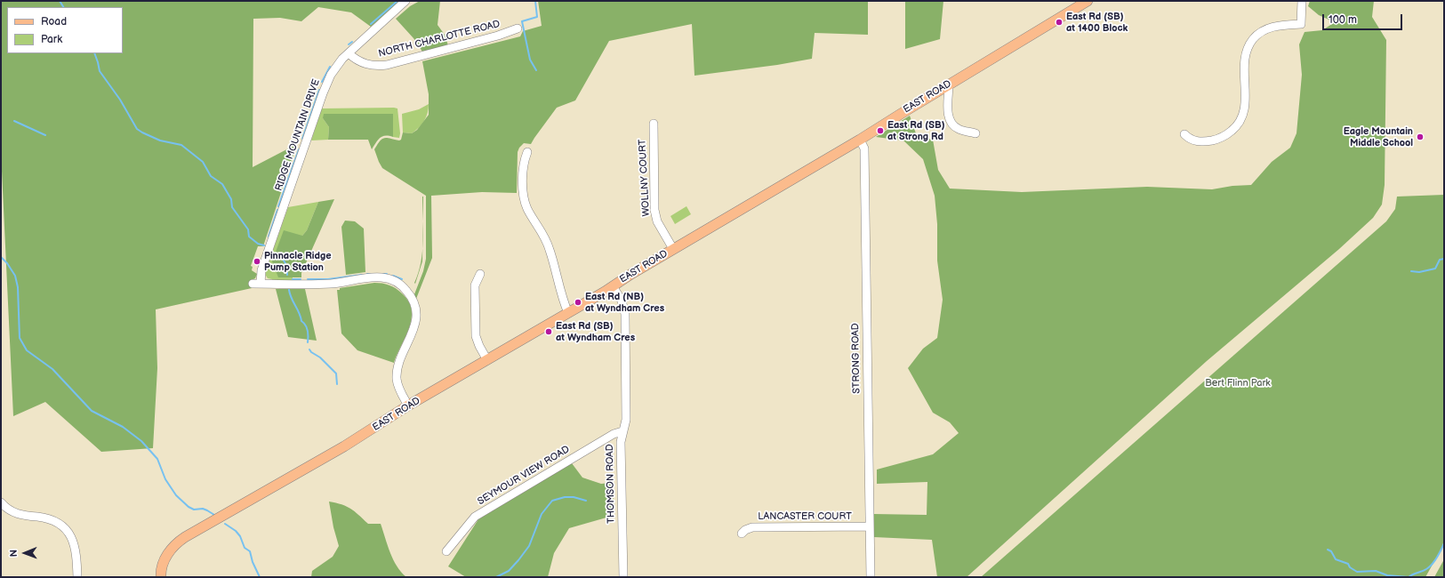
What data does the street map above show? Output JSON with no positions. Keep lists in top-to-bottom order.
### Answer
{
  "streets": {
    "main road": ["EAST ROAD"],
    "street": [
      "NORTH CHARLOTTE ROAD",
      "RIDGE MOUNTAIN DRIVE",
      "WOLLNY COURT",
      "STRONG ROAD",
      "SEYMOUR VIEW ROAD",
      "THOMSON ROAD",
      "LANCASTER COURT"
    ]
  },
  "crossings": [
    ["NORTH CHARLOTTE ROAD", "RIDGE MOUNTAIN DRIVE"],
    ["EAST ROAD", "WOLLNY COURT"],
    ["EAST ROAD", "STRONG ROAD"],
    ["EAST ROAD", "THOMSON ROAD"],
    ["STRONG ROAD", "LANCASTER COURT"],
    ["SEYMOUR VIEW ROAD", "THOMSON ROAD"]
  ],
  "parks": ["Bert Flinn Park"],
  "places": [
    "East Rd (SB) at 1400 Block",
    "East Rd (SB) at Strong Rd",
    "Eagle Mountain Middle School",
    "Pinnacle Ridge Pump Station",
    "East Rd (NB) at Wyndham Cres",
    "East Rd (SB) at Wyndham Cres"
  ],
  "legend": ["Road", "Park"],
  "scale_bar": "100 m",
  "north": "left"
}
